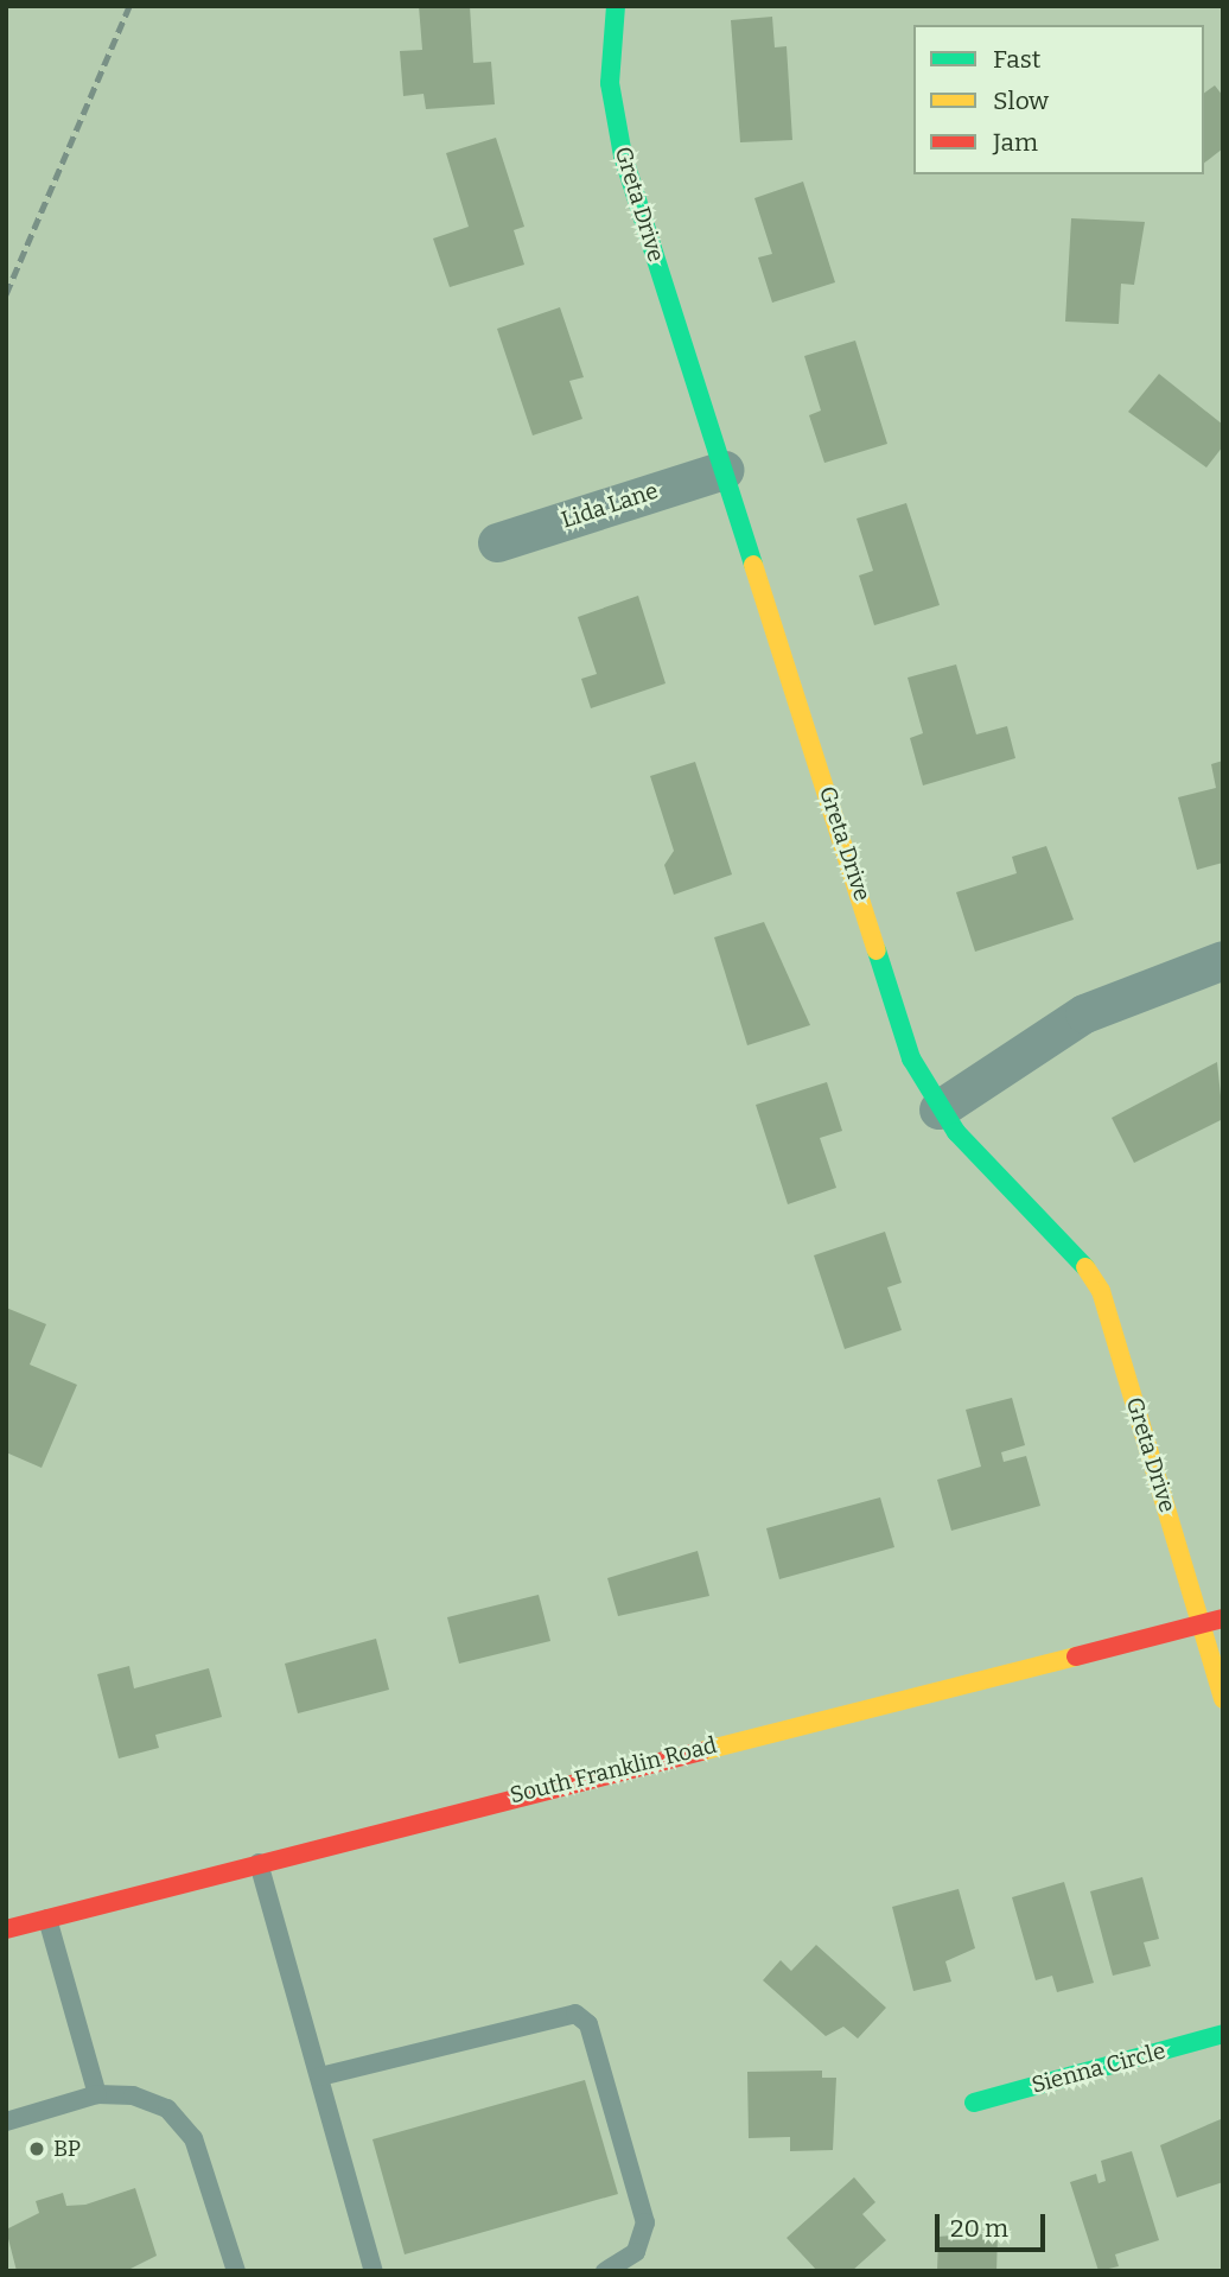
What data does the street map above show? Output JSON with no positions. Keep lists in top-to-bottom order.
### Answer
{
  "streets": {
    "street": [
      "Greta Drive",
      "Lida Lane",
      "South Franklin Road",
      "Sienna Circle"
    ]
  },
  "crossings": [
    ["Greta Drive", "Lida Lane"],
    ["Greta Drive", "South Franklin Road"]
  ],
  "places": ["BP"],
  "legend": ["Fast", "Slow", "Jam"],
  "scale_bar": "20 m"
}
